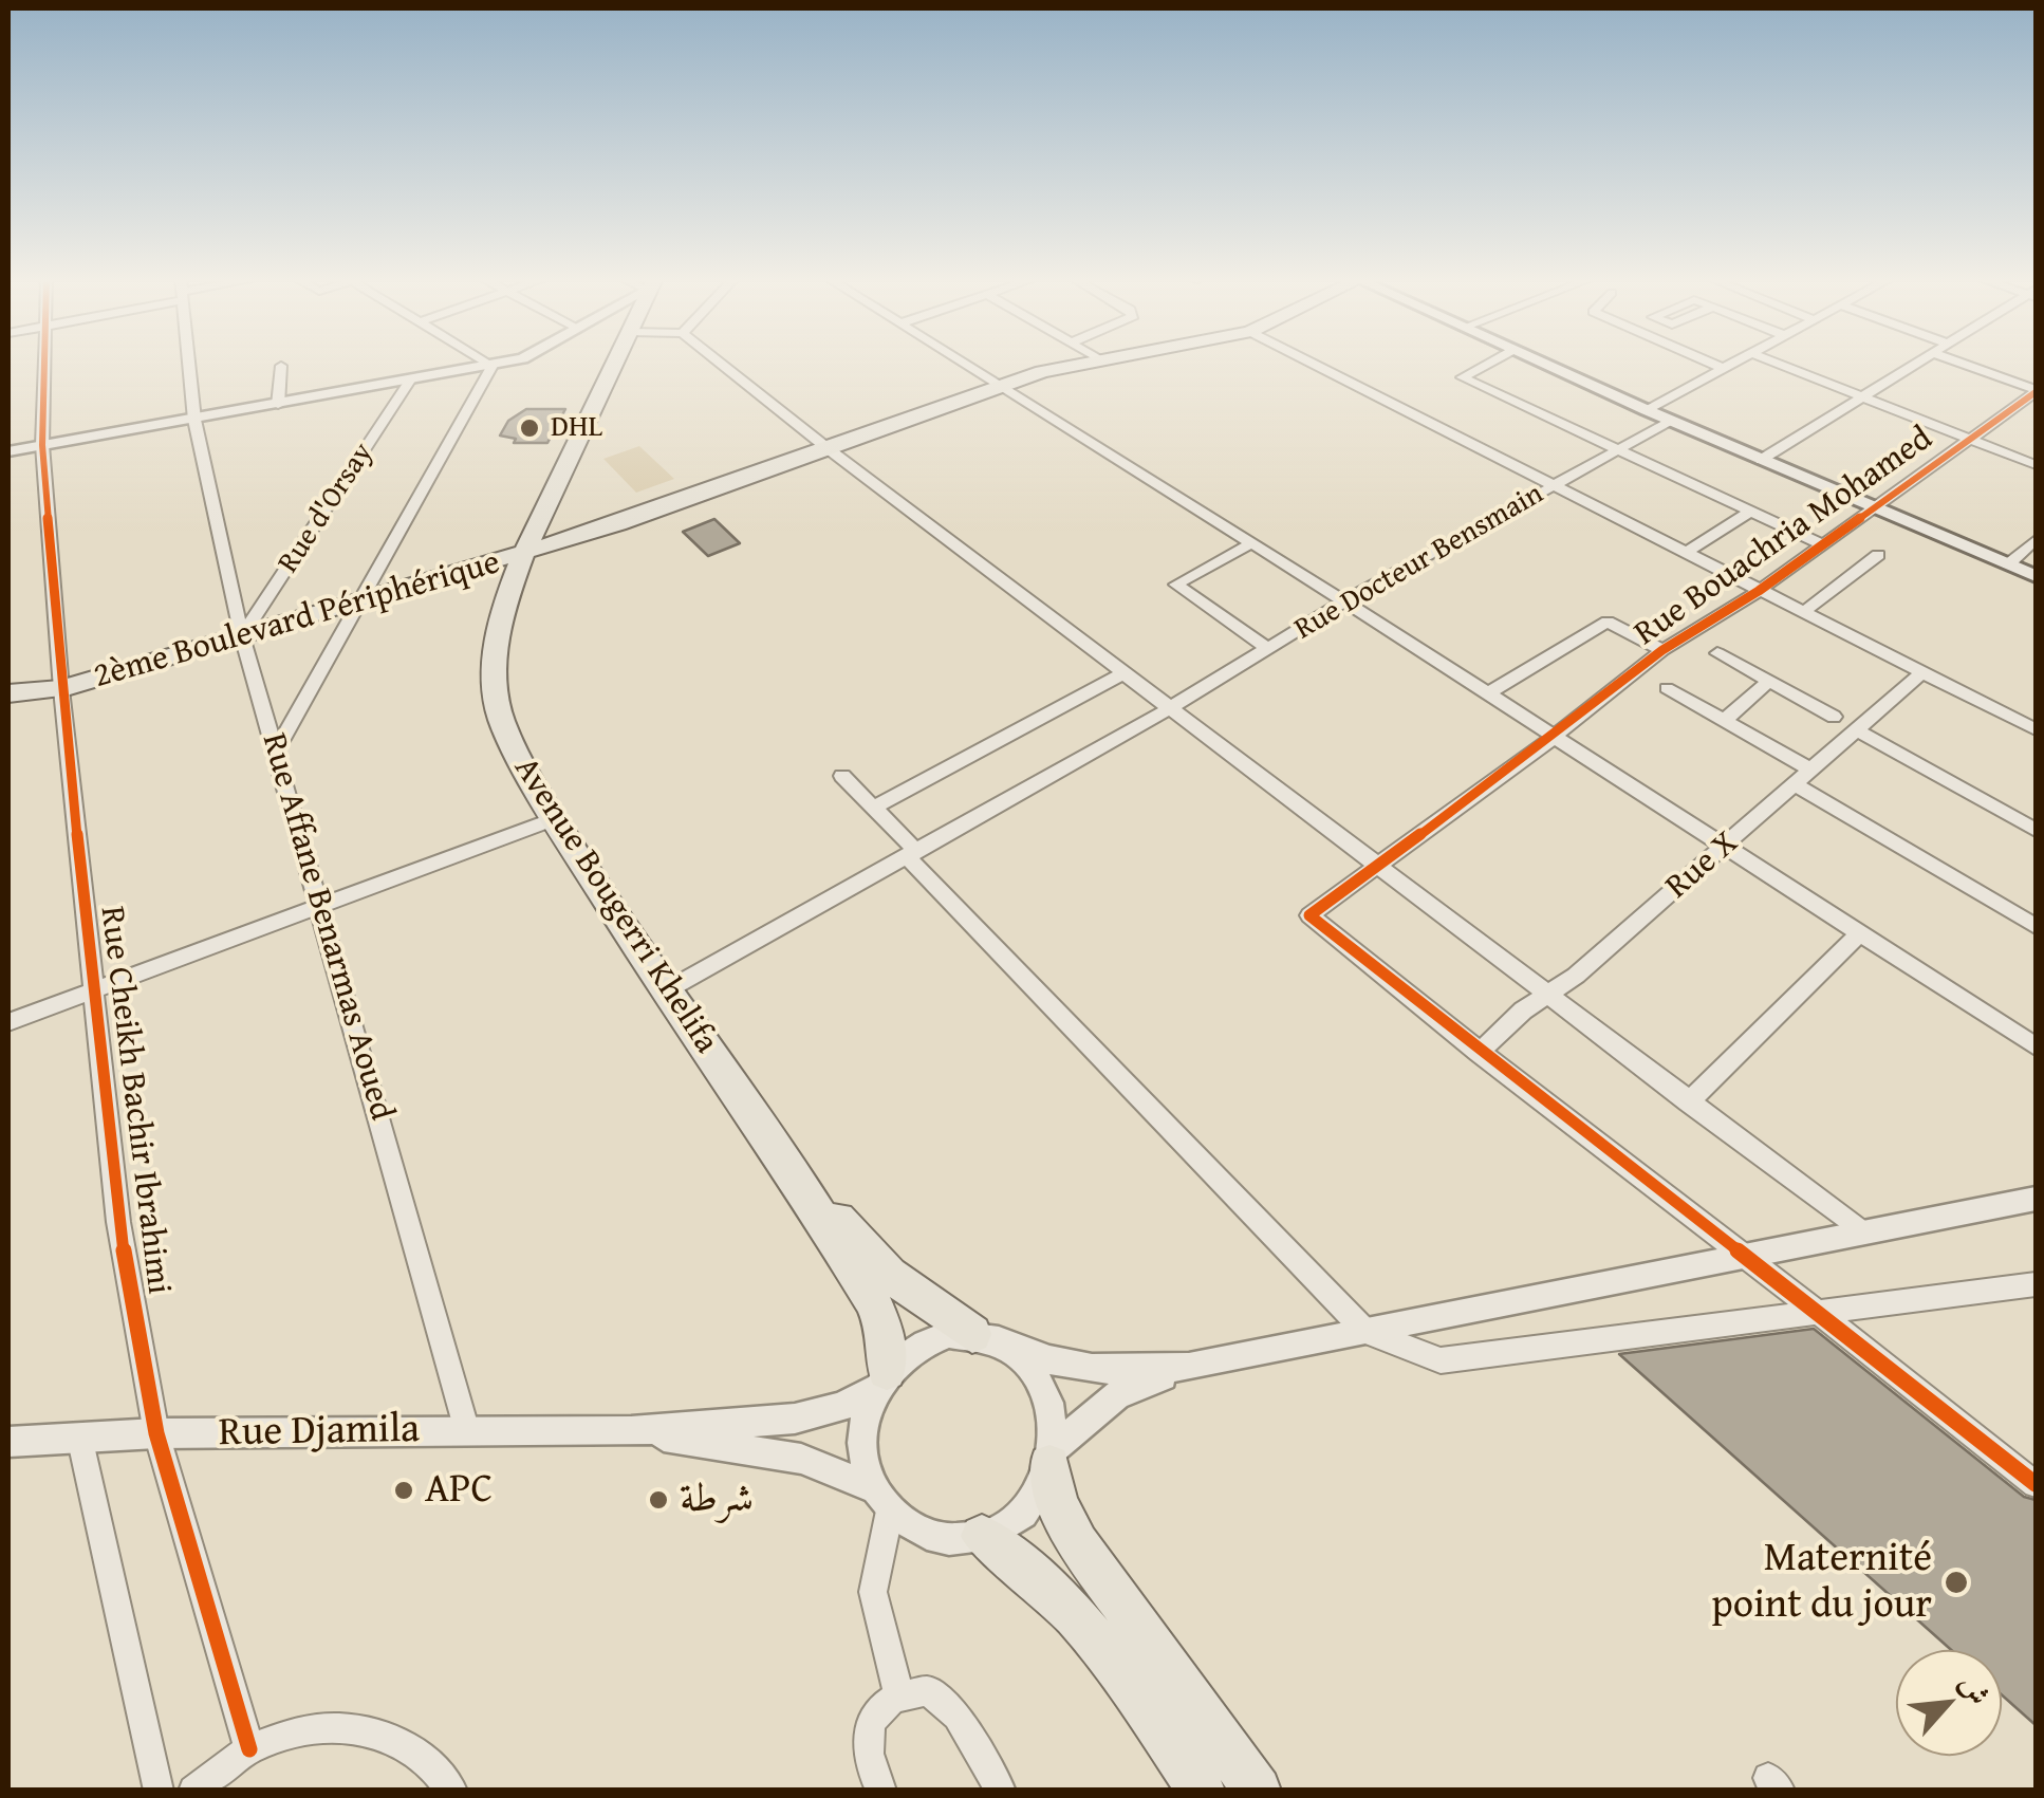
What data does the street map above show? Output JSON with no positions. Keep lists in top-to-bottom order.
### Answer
{
  "streets": {
    "main road": ["2ème Boulevard Périphérique", "Avenue Bougerri Khelifa"],
    "street": [
      "Rue d'Orsay",
      "Rue Bouachria Mohamed",
      "Rue Docteur Bensmain",
      "Rue X",
      "Rue Affane Benarmas Aoued",
      "Rue Cheikh Bachir Ibrahimi",
      "Rue Djamila"
    ]
  },
  "crossings": [
    ["Rue d'Orsay", "2ème Boulevard Périphérique"],
    ["Rue d'Orsay", "Rue Affane Benarmas Aoued"],
    ["Rue Bouachria Mohamed", "Rue X"],
    ["Rue Docteur Bensmain", "Avenue Bougerri Khelifa"],
    ["2ème Boulevard Périphérique", "Avenue Bougerri Khelifa"],
    ["2ème Boulevard Périphérique", "Rue Affane Benarmas Aoued"],
    ["2ème Boulevard Périphérique", "Rue Cheikh Bachir Ibrahimi"],
    ["Rue Affane Benarmas Aoued", "Rue Djamila"],
    ["Rue Cheikh Bachir Ibrahimi", "Rue Djamila"]
  ],
  "places": [
    "DHL",
    "APC",
    "شرطة",
    "Maternité point du jour"
  ],
  "north": "top right"
}
